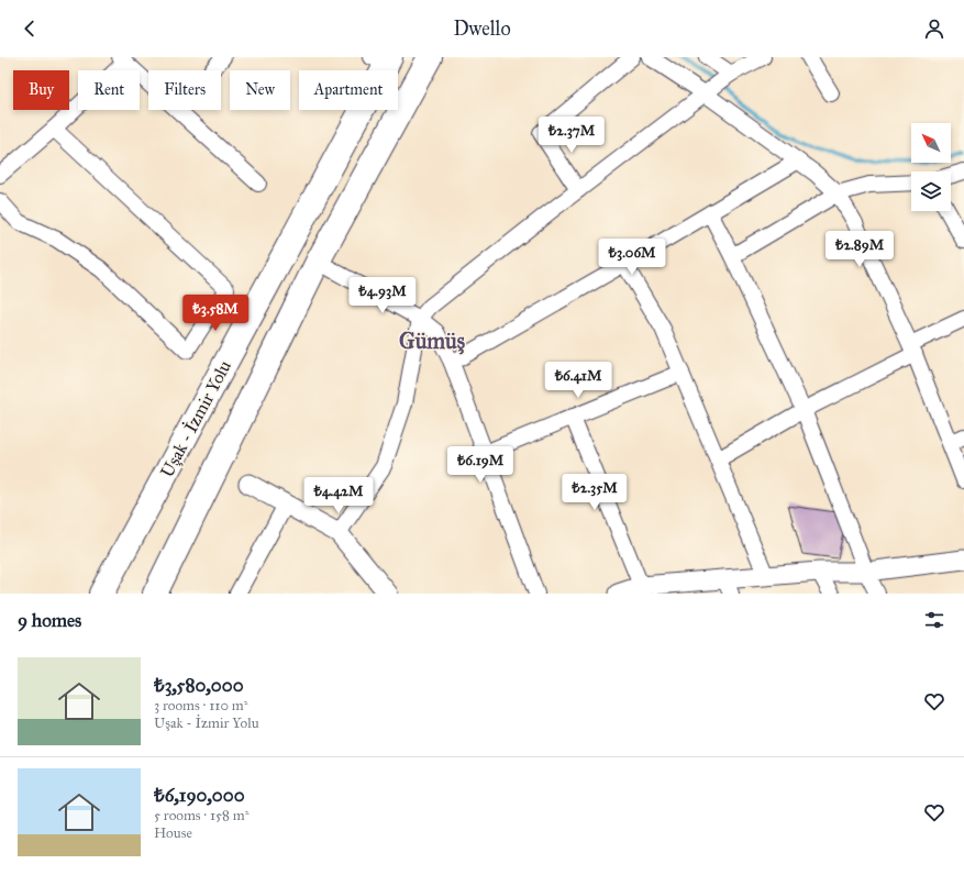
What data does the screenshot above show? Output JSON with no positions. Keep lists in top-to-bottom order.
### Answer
{
  "streets": {
    "highway": ["Uşak - İzmir Yolu"]
  },
  "districts": ["Gümüş"],
  "north": "top left",
  "page": {
    "header": "Dwello",
    "chip": [
      "Buy",
      "Rent",
      "Filters",
      "New",
      "Apartment"
    ],
    "price": [
      "₺2.37M",
      "₺2.89M",
      "₺3.06M",
      "₺4.93M",
      "₺3.58M",
      "₺6.41M",
      "₺6.19M",
      "₺2.35M",
      "₺4.42M"
    ],
    "heading": "9 homes",
    "list": [
      {
        "name": "₺3,580,000",
        "note": "3 rooms · 110 m² · Uşak - İzmir Yolu"
      },
      {
        "name": "₺6,190,000",
        "note": "5 rooms · 158 m² · House"
      }
    ]
  }
}
